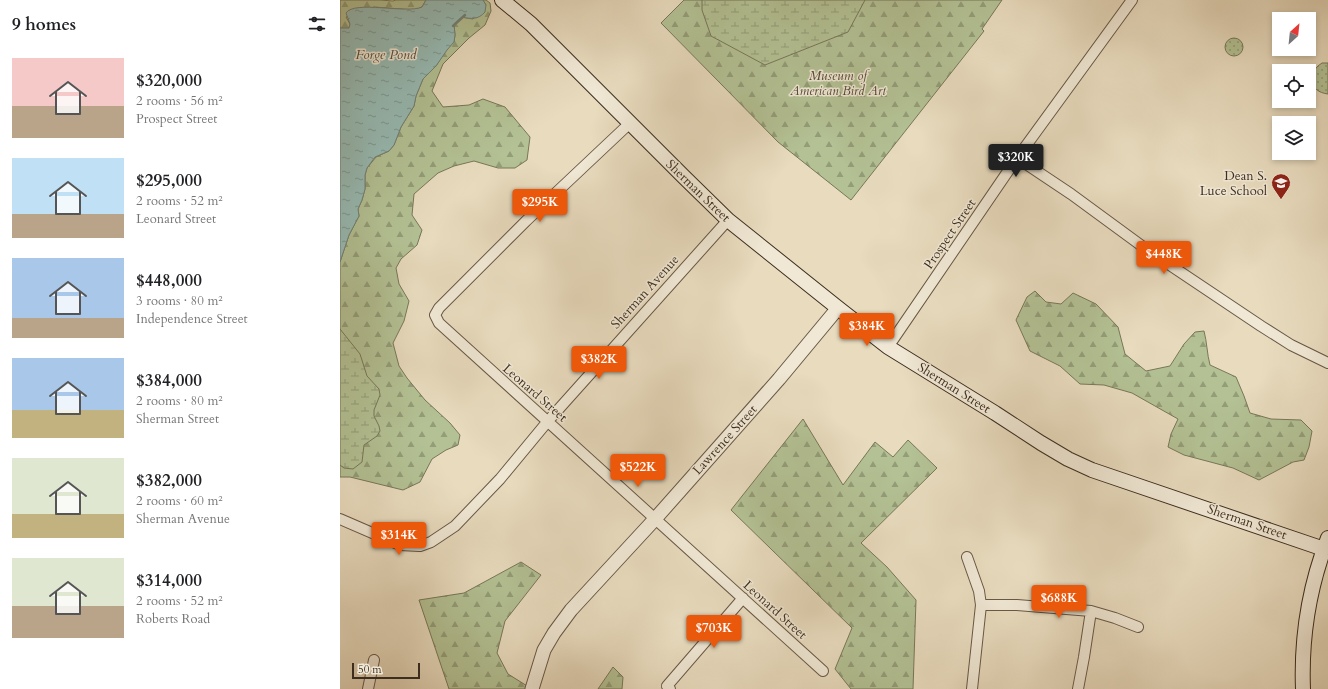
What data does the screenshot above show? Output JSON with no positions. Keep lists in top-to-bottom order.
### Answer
{
  "streets": {
    "main road": ["Sherman Street"],
    "street": [
      "Prospect Street",
      "Sherman Avenue",
      "Leonard Street",
      "Lawrence Street"
    ]
  },
  "crossings": [
    ["Sherman Street", "Prospect Street"],
    ["Sherman Street", "Sherman Avenue"],
    ["Sherman Street", "Leonard Street"],
    ["Sherman Street", "Lawrence Street"],
    ["Sherman Avenue", "Leonard Street"],
    ["Leonard Street", "Lawrence Street"]
  ],
  "water": ["Forge Pond"],
  "parks": ["Museum of American Bird Art"],
  "places": {
    "school or university": ["Dean S. Luce School"]
  },
  "scale_bar": "50 m",
  "north": "top right",
  "page": {
    "heading": "9 homes",
    "list": [
      {
        "name": "$320,000",
        "note": "2 rooms · 56 m² · Prospect Street"
      },
      {
        "name": "$295,000",
        "note": "2 rooms · 52 m² · Leonard Street"
      },
      {
        "name": "$448,000",
        "note": "3 rooms · 80 m² · Independence Street"
      },
      {
        "name": "$384,000",
        "note": "2 rooms · 80 m² · Sherman Street"
      },
      {
        "name": "$382,000",
        "note": "2 rooms · 60 m² · Sherman Avenue"
      },
      {
        "name": "$314,000",
        "note": "2 rooms · 52 m² · Roberts Road"
      }
    ],
    "price": [
      "$320K",
      "$295K",
      "$448K",
      "$384K",
      "$382K",
      "$522K",
      "$314K",
      "$688K",
      "$703K"
    ],
    "scale": "50 m"
  }
}
